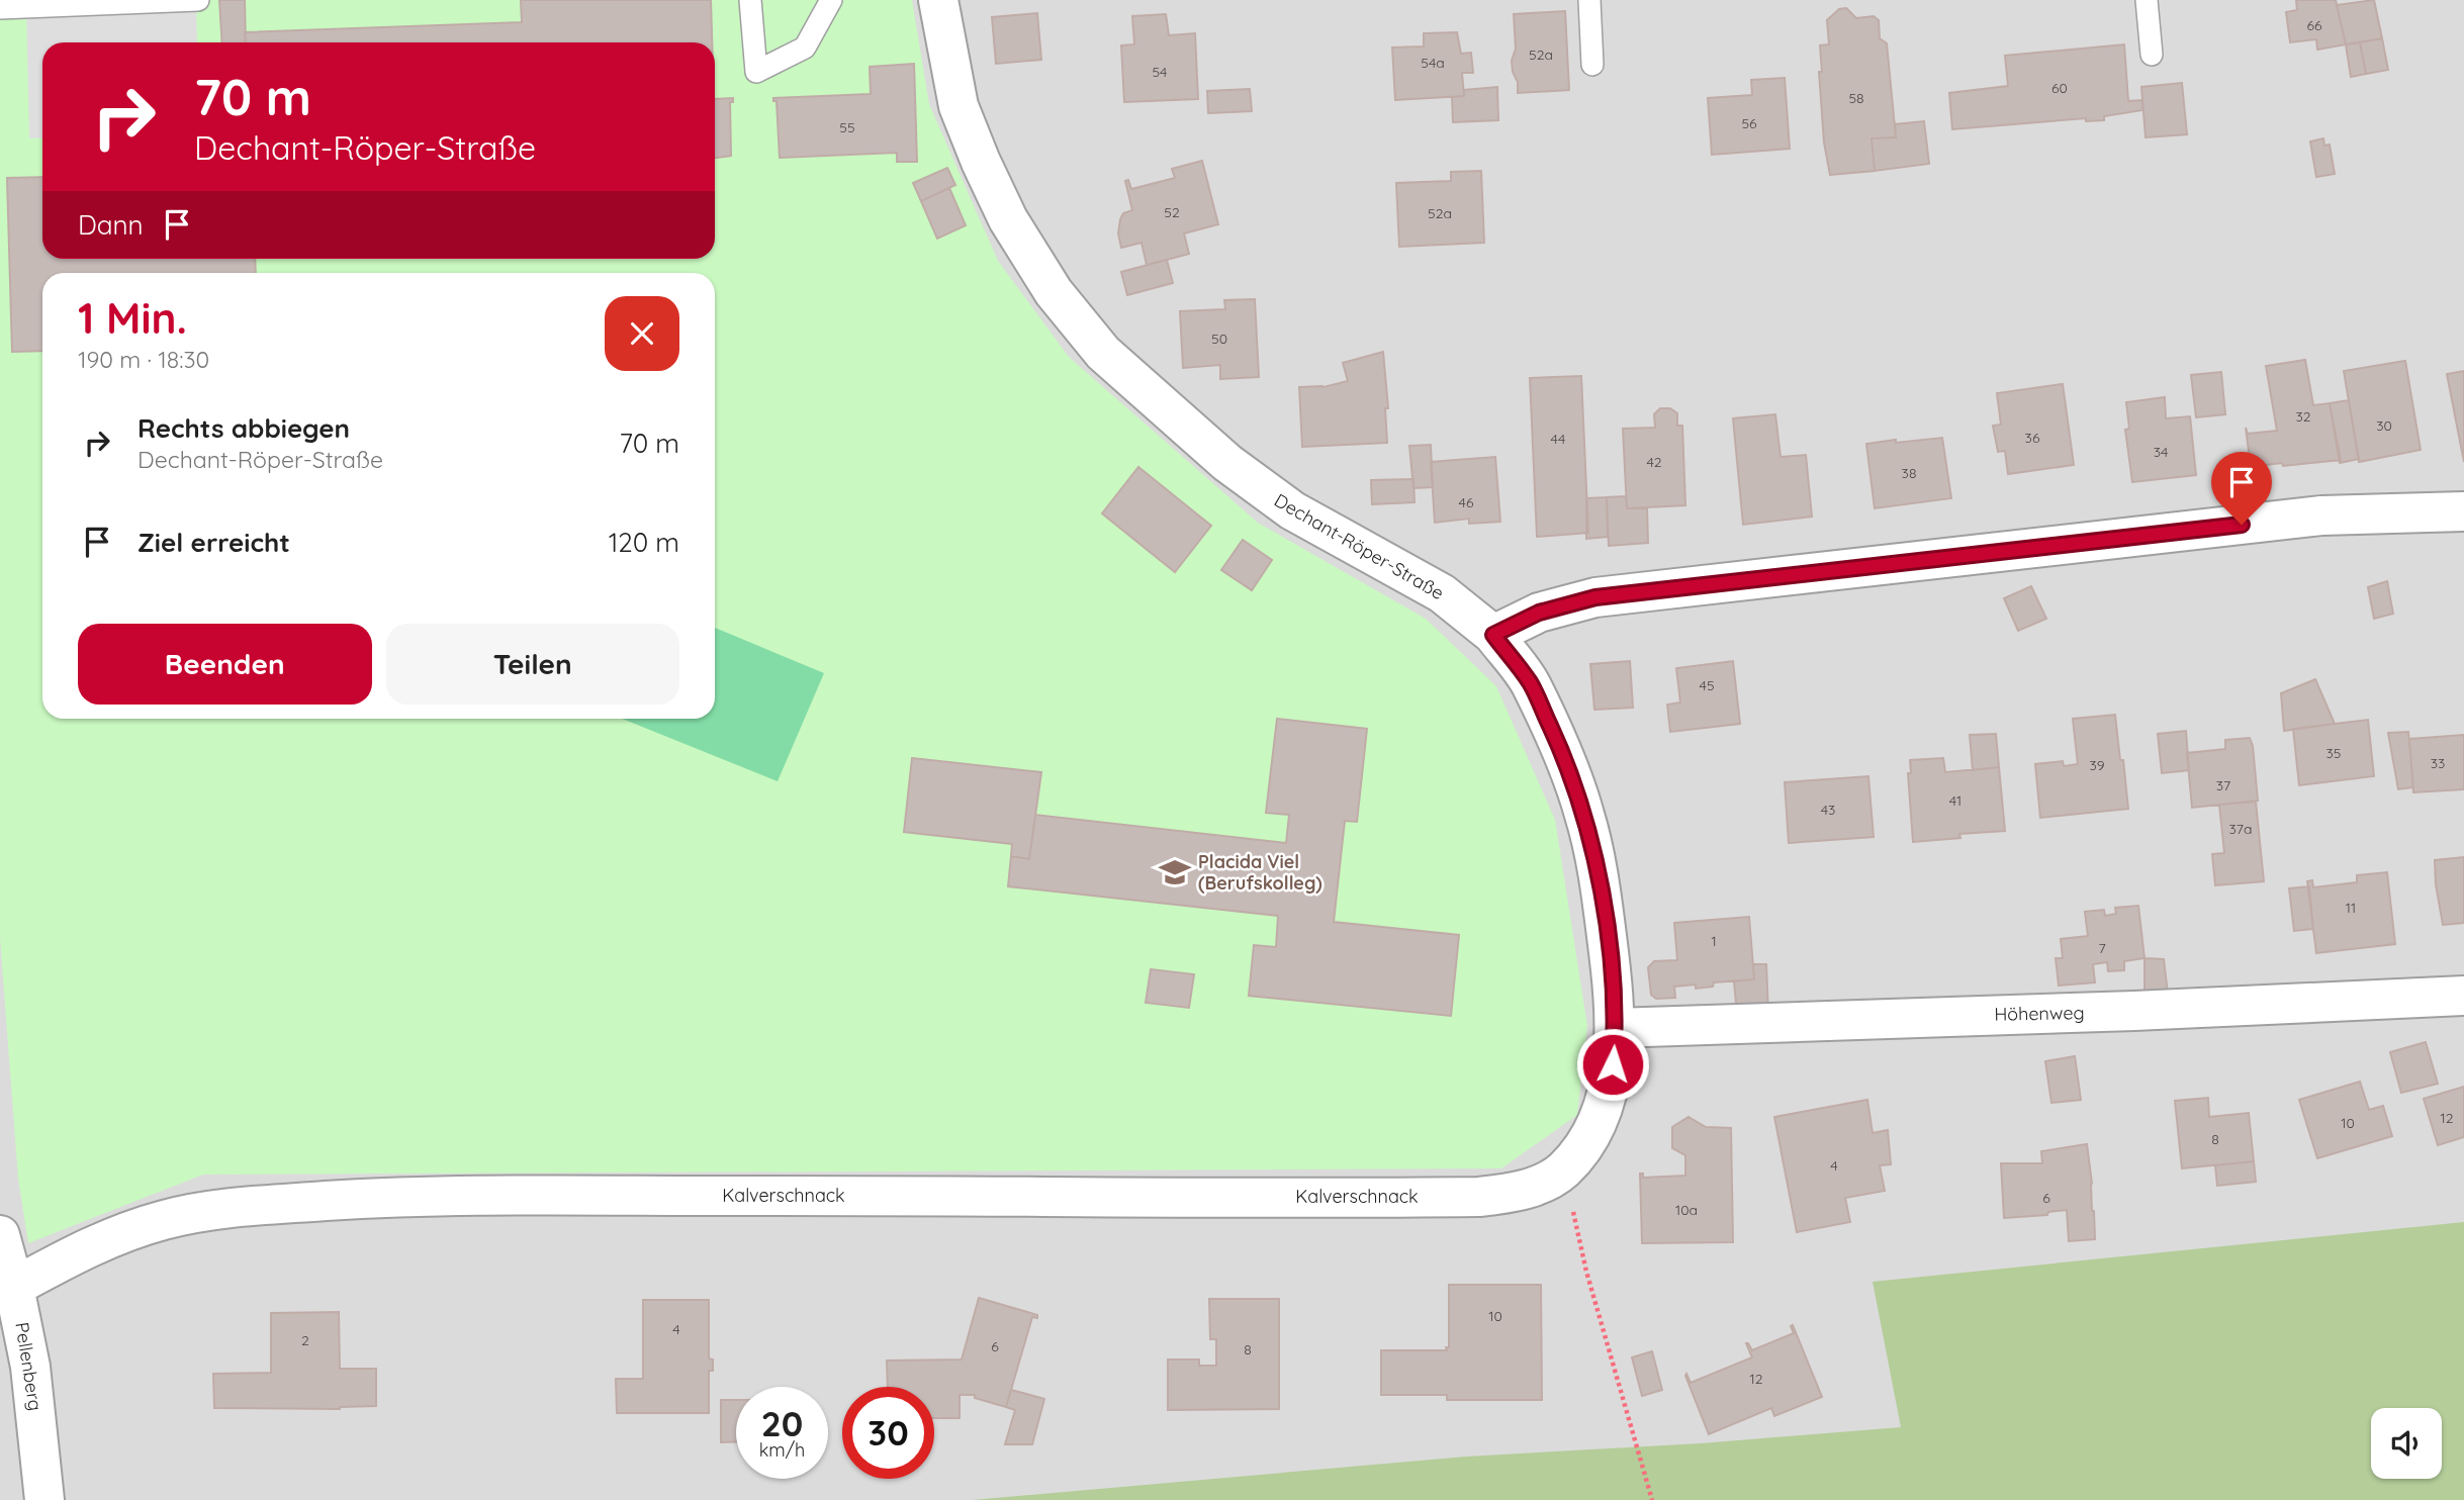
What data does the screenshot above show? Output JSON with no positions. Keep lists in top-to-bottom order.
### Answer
{
  "streets": {
    "street": [
      "Dechant-Röper-Straße",
      "Höhenweg",
      "Kalverschnack",
      "Pellenberg"
    ]
  },
  "crossings": [
    ["Dechant-Röper-Straße", "Kalverschnack"],
    ["Höhenweg", "Kalverschnack"],
    ["Kalverschnack", "Pellenberg"]
  ],
  "places": {
    "school or university": ["Placida Viel (Berufskolleg)"]
  },
  "house_numbers": [
    "66",
    "52a",
    "54a",
    "54",
    "60",
    "58",
    "56",
    "55",
    "52",
    "52a",
    "50",
    "32",
    "30",
    "36",
    "44",
    "34",
    "42",
    "38",
    "46",
    "45",
    "35",
    "33",
    "39",
    "37",
    "41",
    "43",
    "37a",
    "11",
    "1",
    "7",
    "12",
    "10",
    "8",
    "4",
    "6",
    "10a",
    "10",
    "4",
    "2",
    "6",
    "8",
    "12"
  ],
  "page": {
    "turn": ["70 m", "Dechant-Röper-Straße"],
    "then": "Dann",
    "heading": ["1 Min.", "190 m · 18:30"],
    "list": [
      {
        "name": "Rechts abbiegen",
        "note": "Dechant-Röper-Straße",
        "value": "70 m"
      },
      {
        "name": "Ziel erreicht",
        "value": "120 m"
      }
    ],
    "buttons": ["Beenden", "Teilen"],
    "speed": "20 km/h",
    "limit": "30"
  }
}
